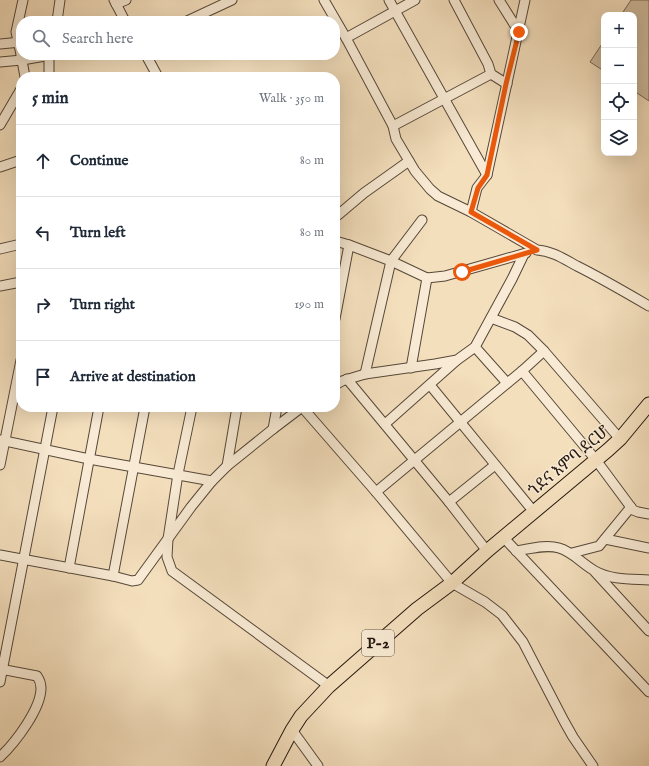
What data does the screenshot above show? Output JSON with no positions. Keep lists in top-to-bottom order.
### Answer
{
  "streets": {
    "highway": ["ጎደና እምባ ደርሆ", "P-2"]
  },
  "crossings": [
    ["ጎደና እምባ ደርሆ", "P-2"]
  ],
  "page": {
    "map_buttons": ["+", "−"],
    "search": "Search here",
    "heading": ["5 min", "Walk · 350 m"],
    "list": [
      ["Continue", "80 m"],
      ["Turn left", "80 m"],
      ["Turn right", "190 m"],
      "Arrive at destination"
    ]
  }
}
